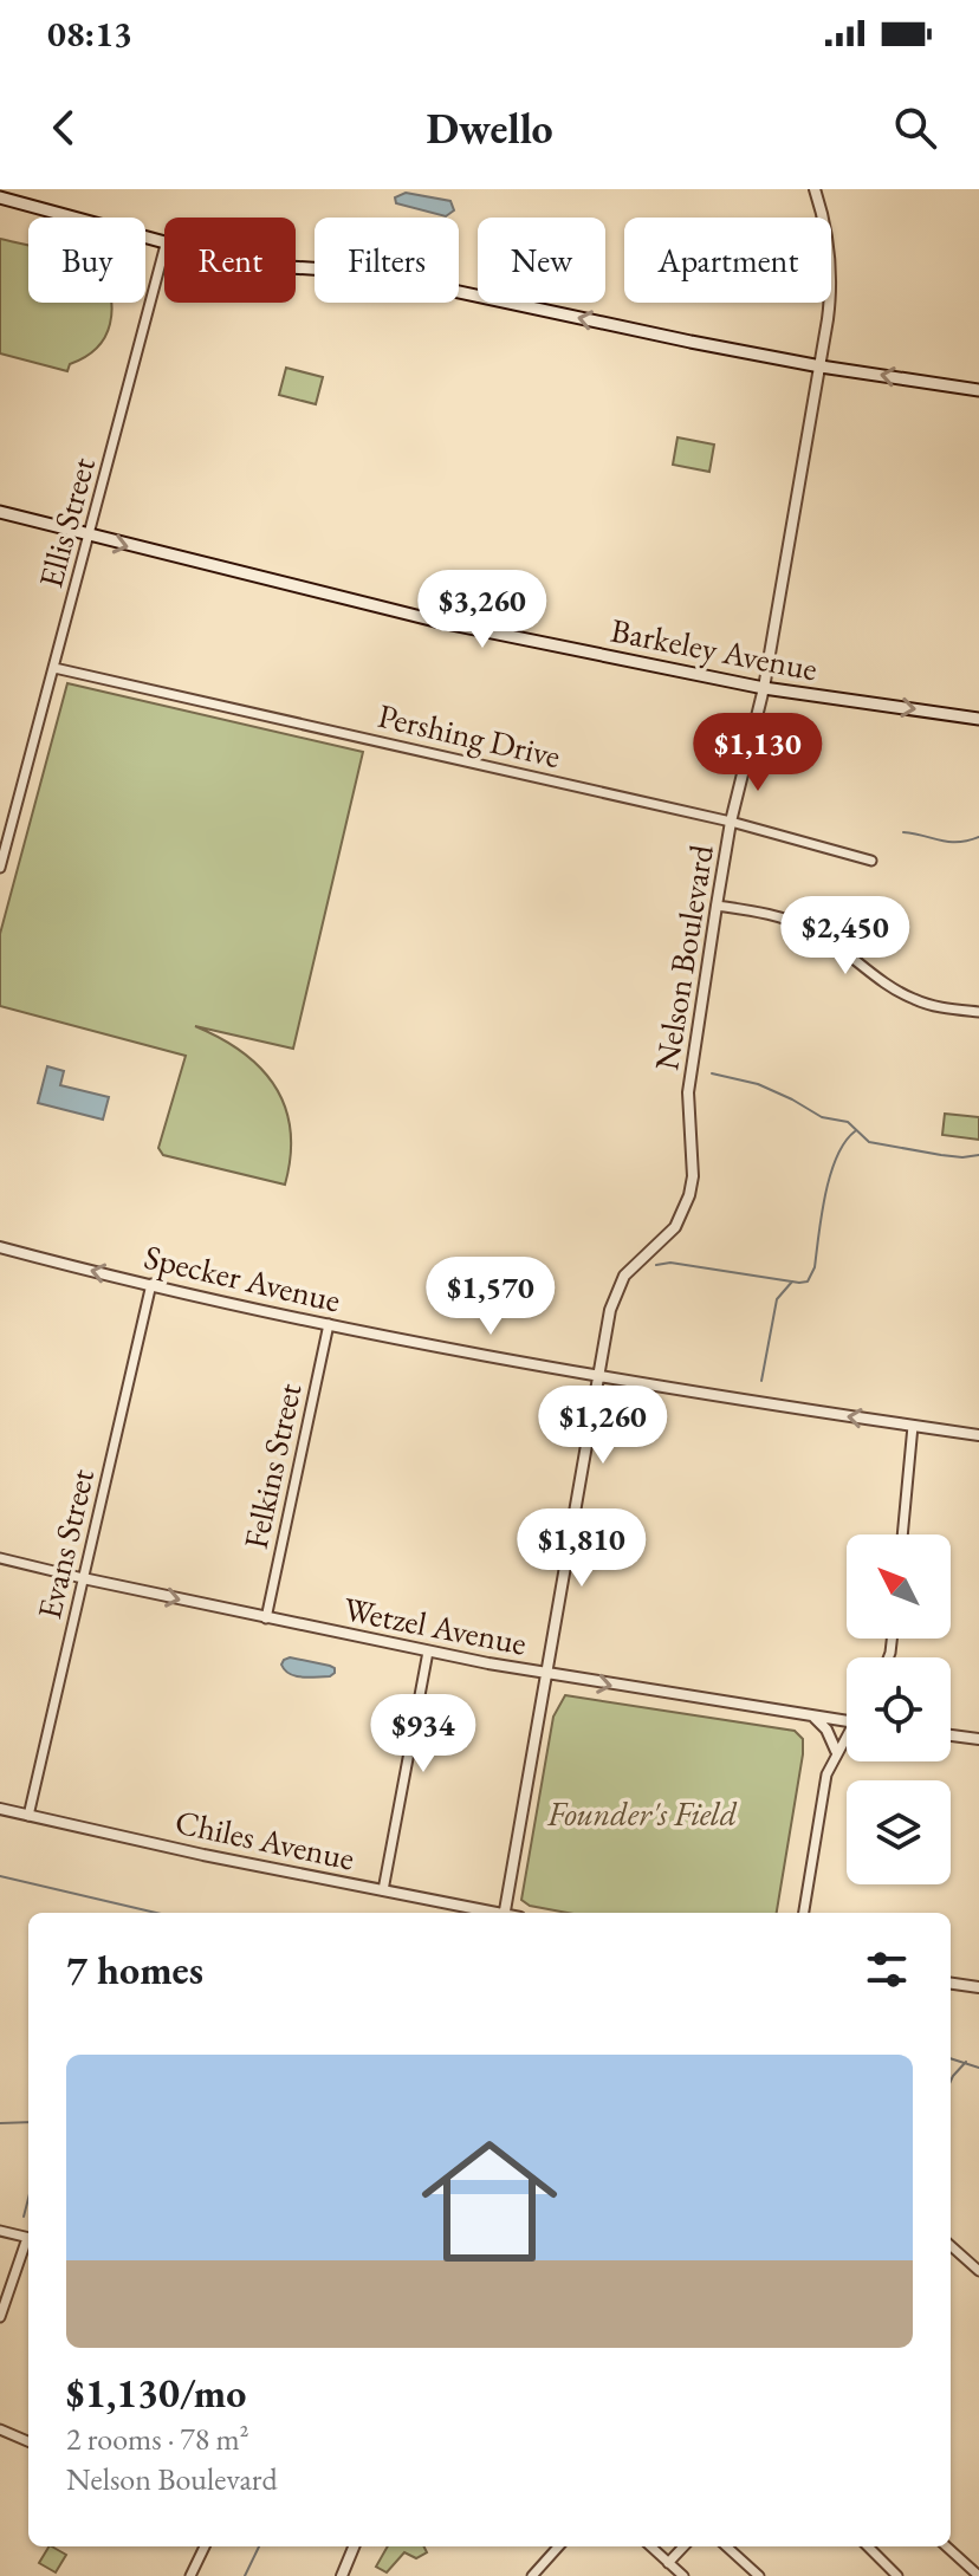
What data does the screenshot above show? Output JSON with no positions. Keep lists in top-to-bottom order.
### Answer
{
  "streets": {
    "main road": ["Barkeley Avenue"],
    "street": [
      "Ellis Street",
      "Pershing Drive",
      "Nelson Boulevard",
      "Specker Avenue",
      "Felkins Street",
      "Evans Street",
      "Wetzel Avenue",
      "Chiles Avenue"
    ]
  },
  "crossings": [
    ["Ellis Street", "Barkeley Avenue"],
    ["Ellis Street", "Pershing Drive"],
    ["Barkeley Avenue", "Nelson Boulevard"],
    ["Pershing Drive", "Nelson Boulevard"],
    ["Nelson Boulevard", "Specker Avenue"],
    ["Nelson Boulevard", "Wetzel Avenue"],
    ["Specker Avenue", "Felkins Street"],
    ["Specker Avenue", "Evans Street"],
    ["Felkins Street", "Wetzel Avenue"],
    ["Evans Street", "Wetzel Avenue"],
    ["Evans Street", "Chiles Avenue"]
  ],
  "one_way": ["Barkeley Avenue", "Specker Avenue", "Wetzel Avenue"],
  "parks": ["Founder's Field"],
  "north": "top left",
  "page": {
    "status": "08:13",
    "header": "Dwello",
    "chip": [
      "Buy",
      "Rent",
      "Filters",
      "New",
      "Apartment"
    ],
    "price": [
      "$3,260",
      "$1,130",
      "$2,450",
      "$1,570",
      "$1,260",
      "$1,810",
      "$934"
    ],
    "heading": "7 homes",
    "list": [
      {
        "name": "$1,130/mo",
        "note": "2 rooms · 78 m² · Nelson Boulevard"
      }
    ]
  }
}
